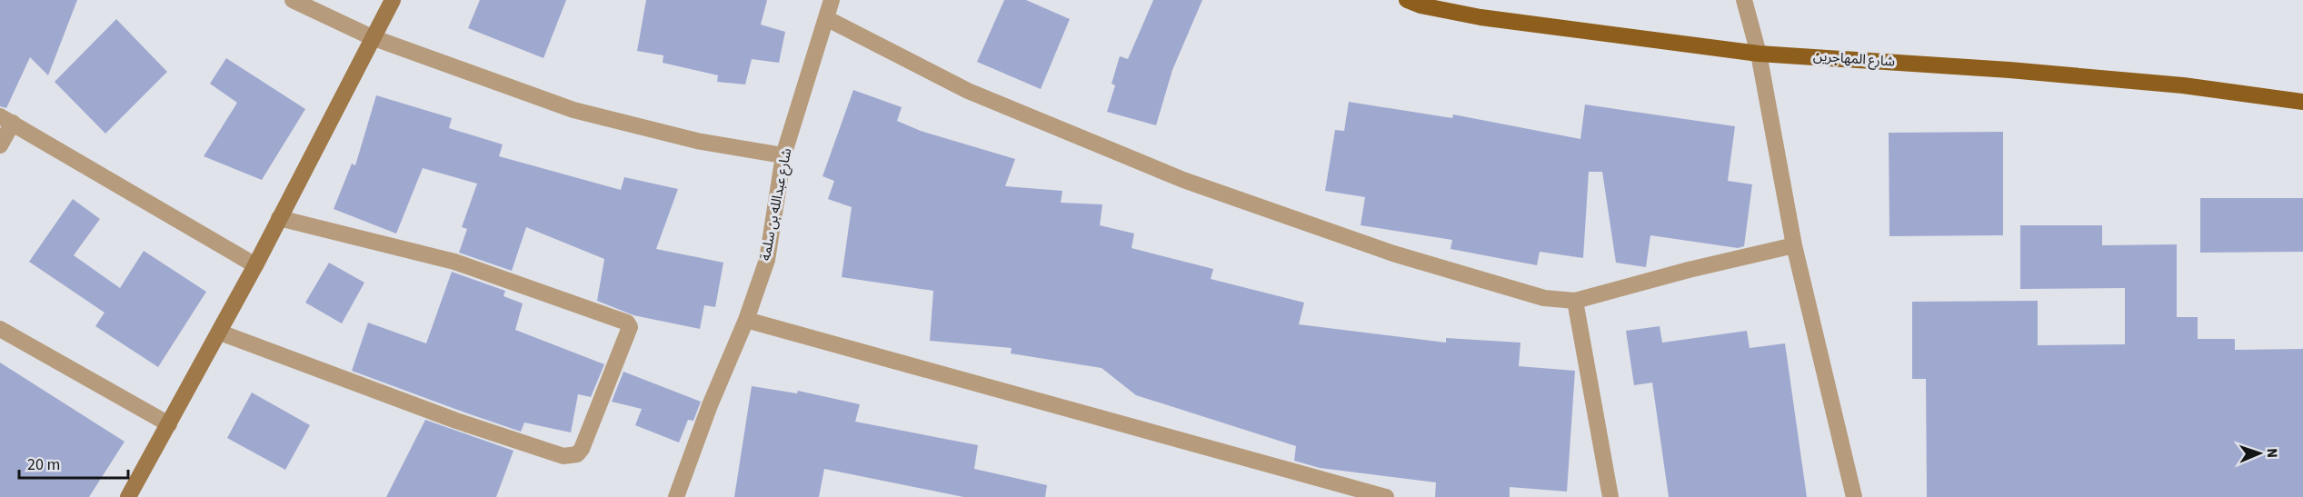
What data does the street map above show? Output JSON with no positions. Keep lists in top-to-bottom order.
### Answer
{
  "streets": {
    "main road": ["شارع المهاجرين"],
    "street": ["شارع عبدالله بن سلمة"]
  },
  "scale_bar": "20 m",
  "north": "right"
}
